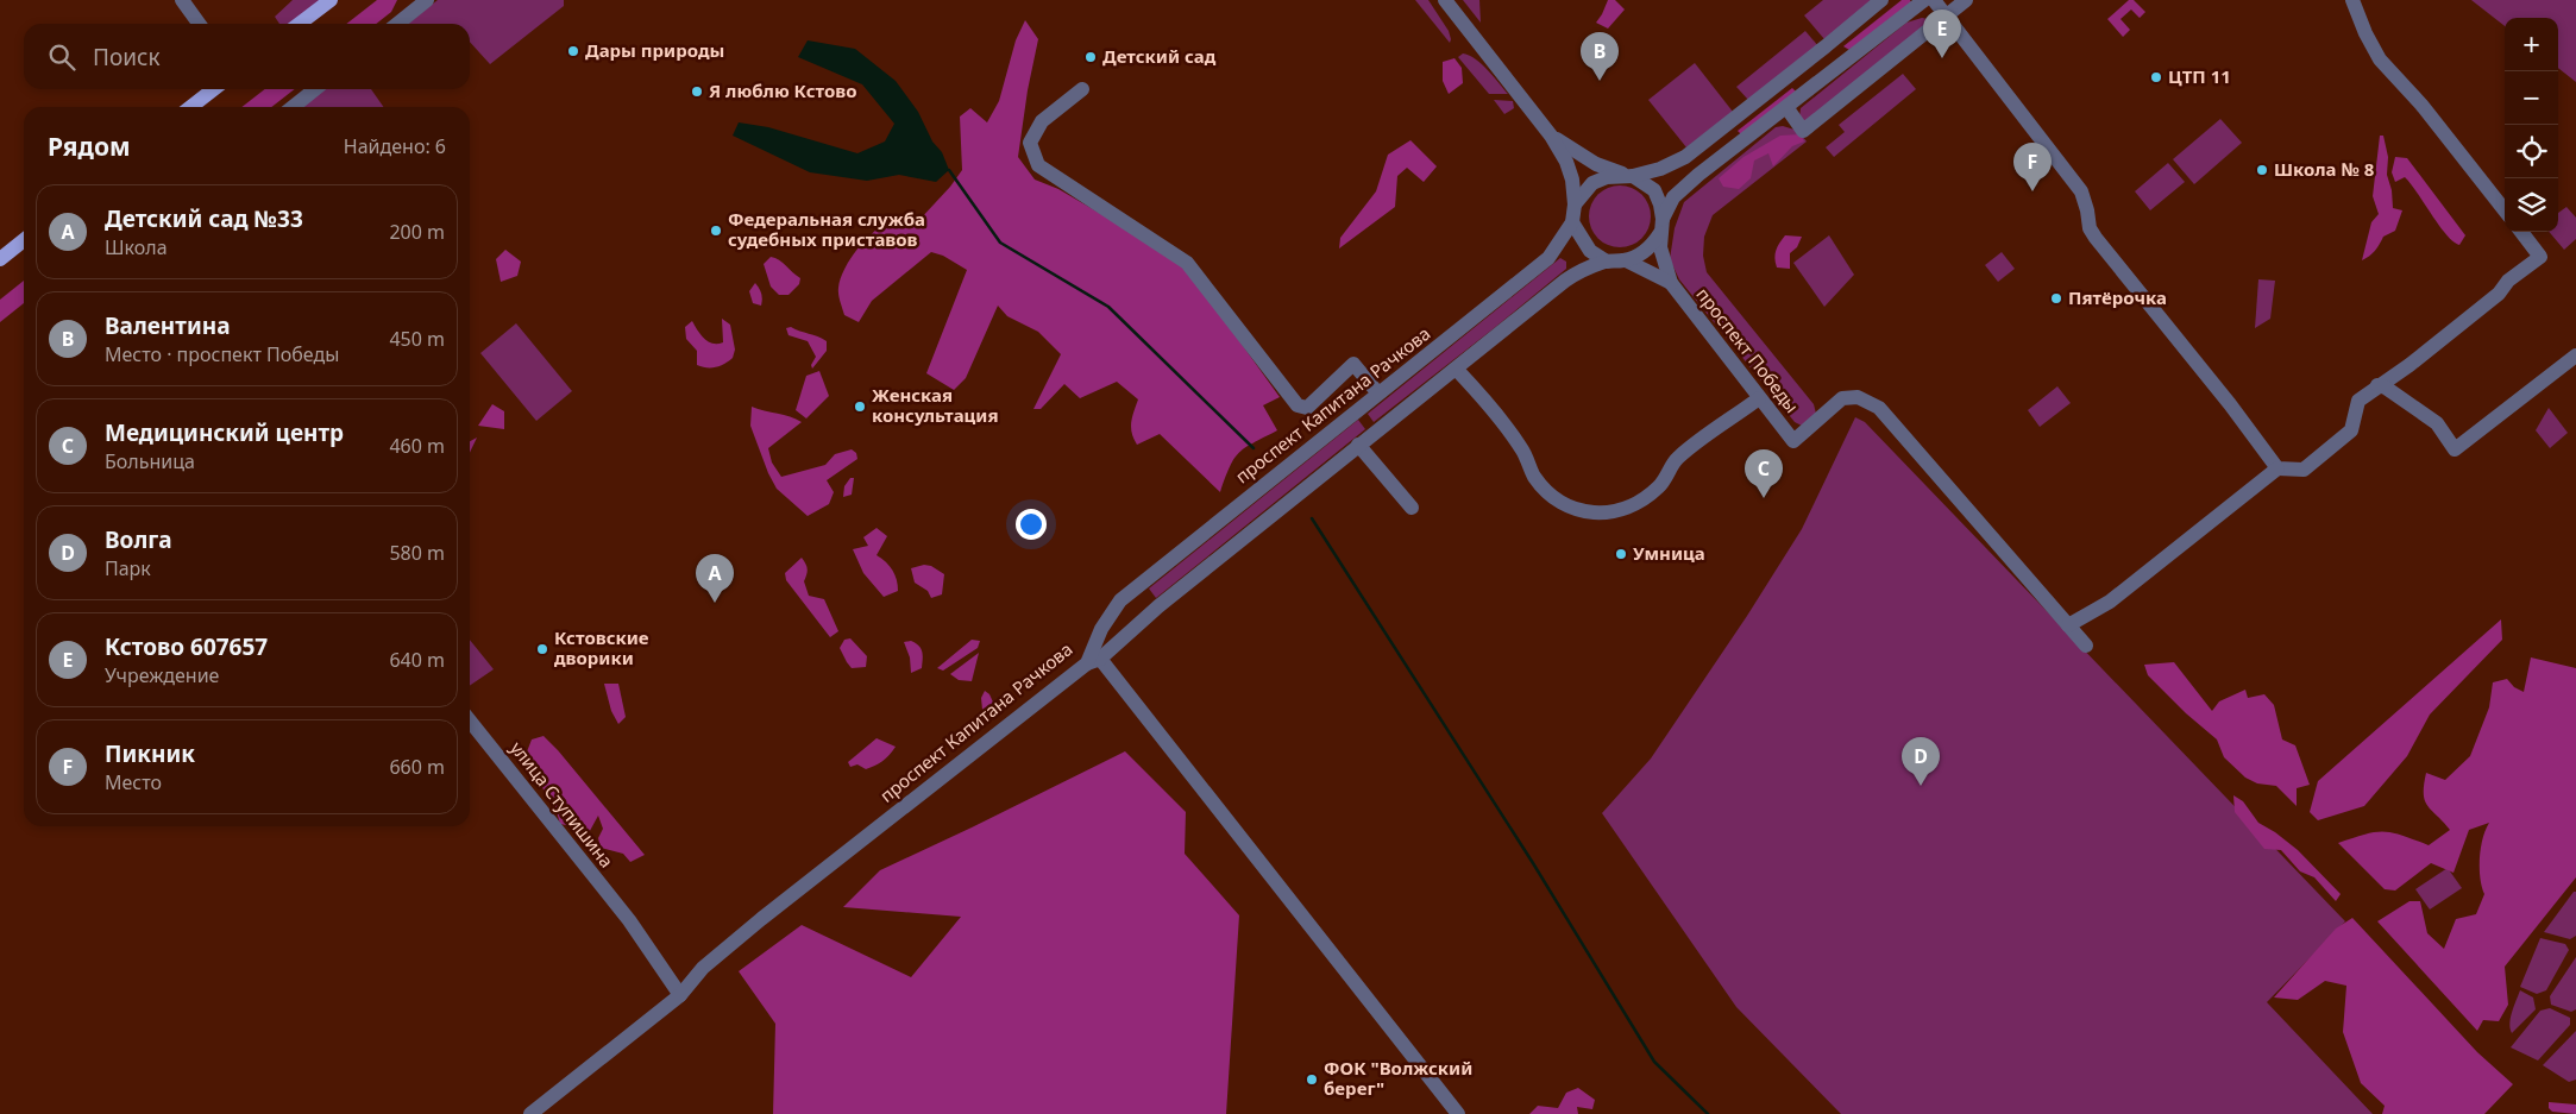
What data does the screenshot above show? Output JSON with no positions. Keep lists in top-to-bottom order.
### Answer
{
  "streets": {
    "street": ["проспект Победы", "проспект Капитана Рачкова", "улица Ступишина"]
  },
  "crossings": [
    ["проспект Капитана Рачкова", "улица Ступишина"]
  ],
  "places": [
    "Дары природы",
    "Детский сад",
    "ЦТП 11",
    "Я люблю Кстово",
    "Школа № 8",
    "Федеральная служба судебных приставов",
    "Пятёрочка",
    "Женская консультация",
    "Умница",
    "Кстовские дворики",
    "ФОК \"Волжский берег\""
  ],
  "page": {
    "pins": [
      "E",
      "B",
      "F",
      "C",
      "A",
      "D"
    ],
    "map_buttons": ["+", "−"],
    "search": "Поиск",
    "heading": ["Рядом", "Найдено: 6"],
    "list": [
      {
        "mark": "A",
        "name": "Детский сад №33",
        "note": "Школа",
        "value": "200 m"
      },
      {
        "mark": "B",
        "name": "Валентина",
        "note": "Место · проспект Победы",
        "value": "450 m"
      },
      {
        "mark": "C",
        "name": "Медицинский центр",
        "note": "Больница",
        "value": "460 m"
      },
      {
        "mark": "D",
        "name": "Волга",
        "note": "Парк",
        "value": "580 m"
      },
      {
        "mark": "E",
        "name": "Кстово 607657",
        "note": "Учреждение",
        "value": "640 m"
      },
      {
        "mark": "F",
        "name": "Пикник",
        "note": "Место",
        "value": "660 m"
      }
    ]
  }
}
